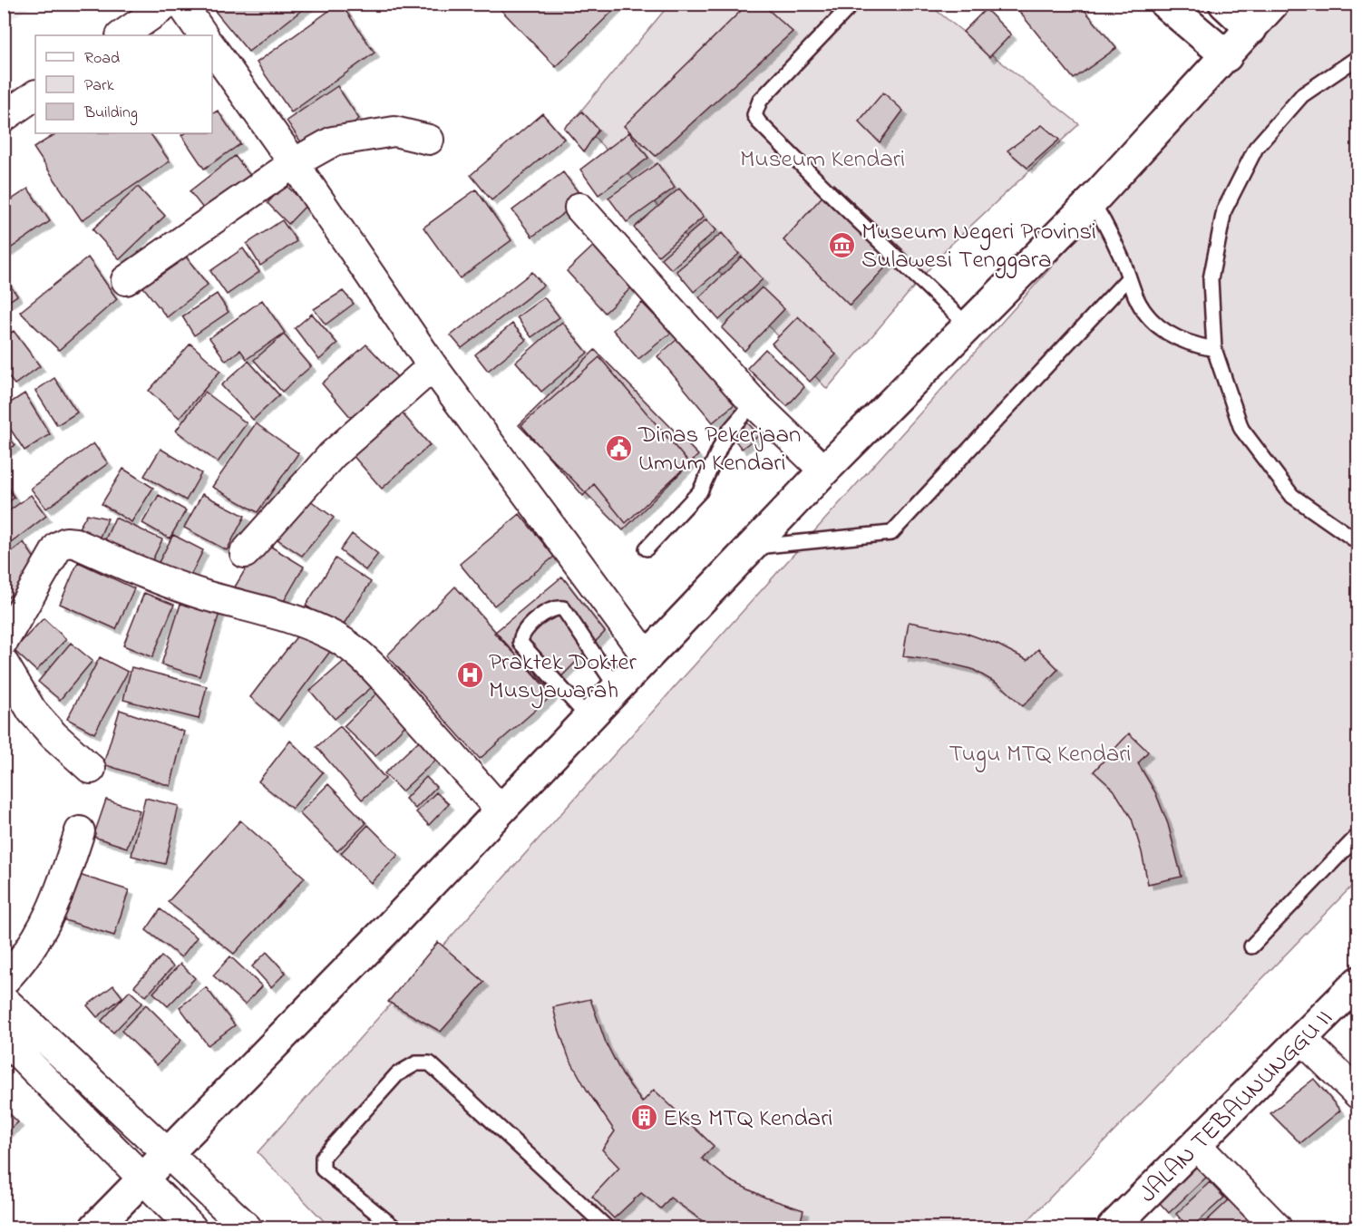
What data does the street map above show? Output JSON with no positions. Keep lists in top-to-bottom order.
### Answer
{
  "streets": {
    "street": ["JALAN TEBAUNUNGGU II"]
  },
  "parks": ["Museum Kendari", "Tugu MTQ Kendari"],
  "places": {
    "museum": ["Museum Negeri Provinsi Sulawesi Tenggara"],
    "public building": ["Dinas Pekerjaan Umum Kendari"],
    "hospital": ["Praktek Dokter Musyawarah"],
    "building": ["EKs MTQ Kendari"]
  },
  "legend": ["Road", "Park", "Building"]
}
